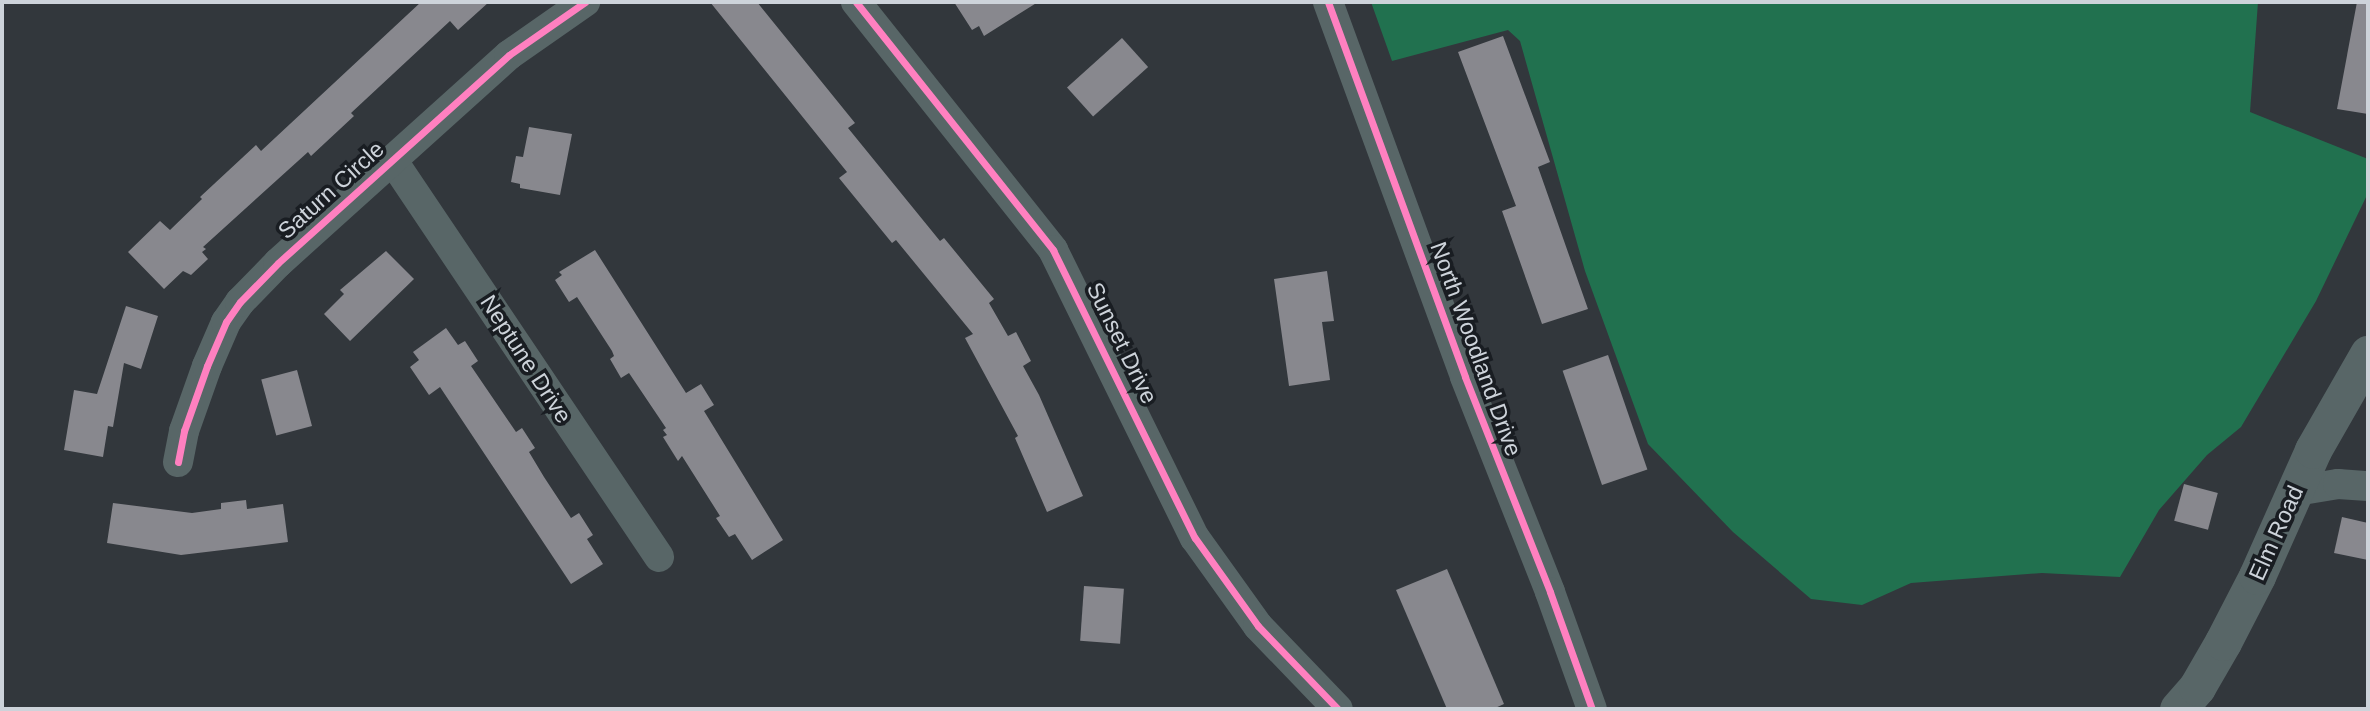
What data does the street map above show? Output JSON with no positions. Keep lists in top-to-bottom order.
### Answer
{
  "streets": {
    "street": [
      "Saturn Circle",
      "Sunset Drive",
      "North Woodland Drive",
      "Neptune Drive",
      "Elm Road"
    ]
  },
  "crossings": [
    ["Saturn Circle", "Neptune Drive"]
  ]
}
